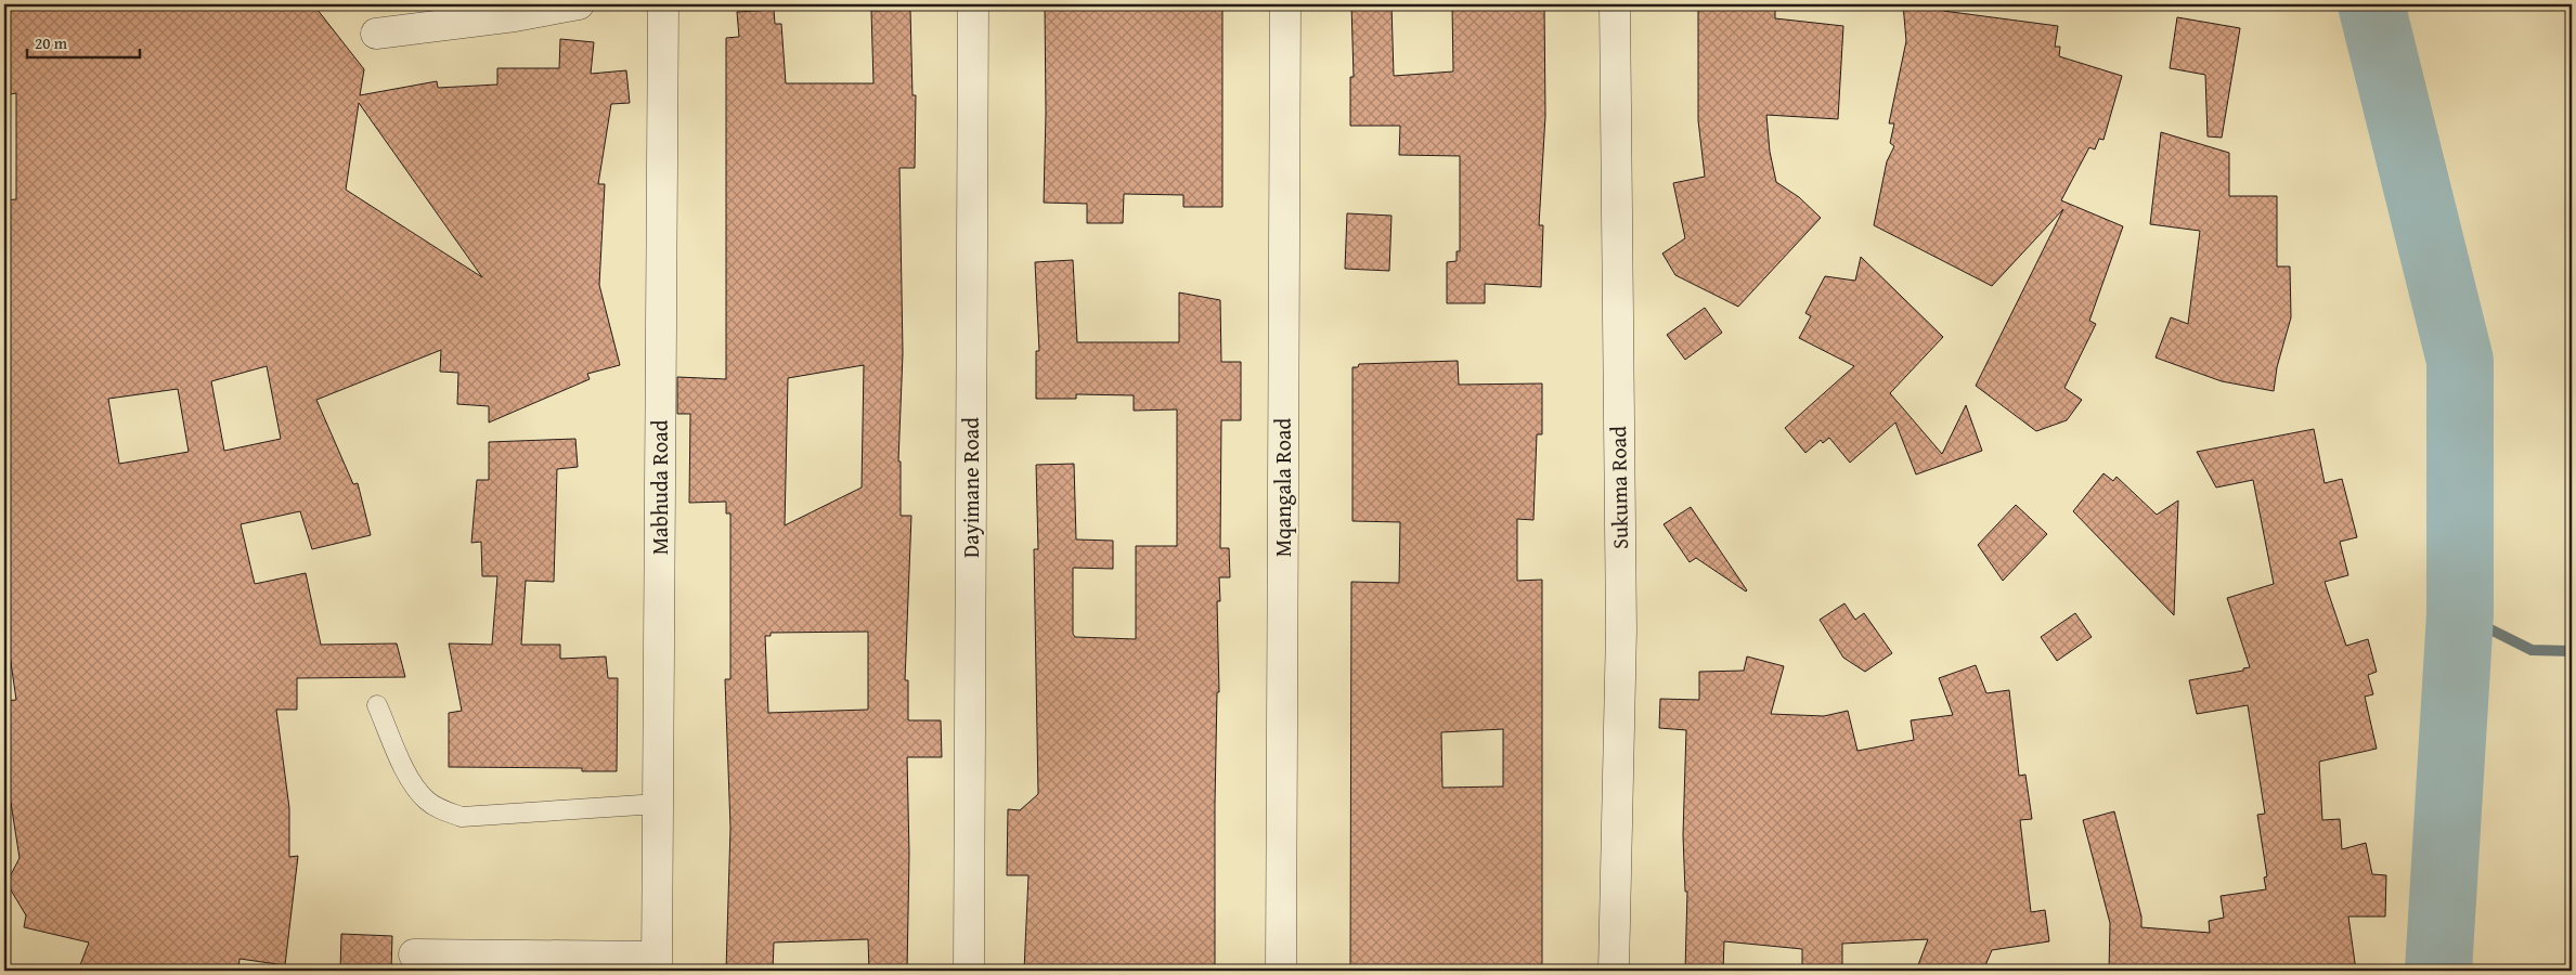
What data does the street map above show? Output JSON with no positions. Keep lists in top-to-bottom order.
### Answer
{
  "streets": {
    "street": [
      "Mabhuda Road",
      "Dayimane Road",
      "Mqangala Road",
      "Sukuma Road"
    ]
  },
  "scale_bar": "20 m"
}
